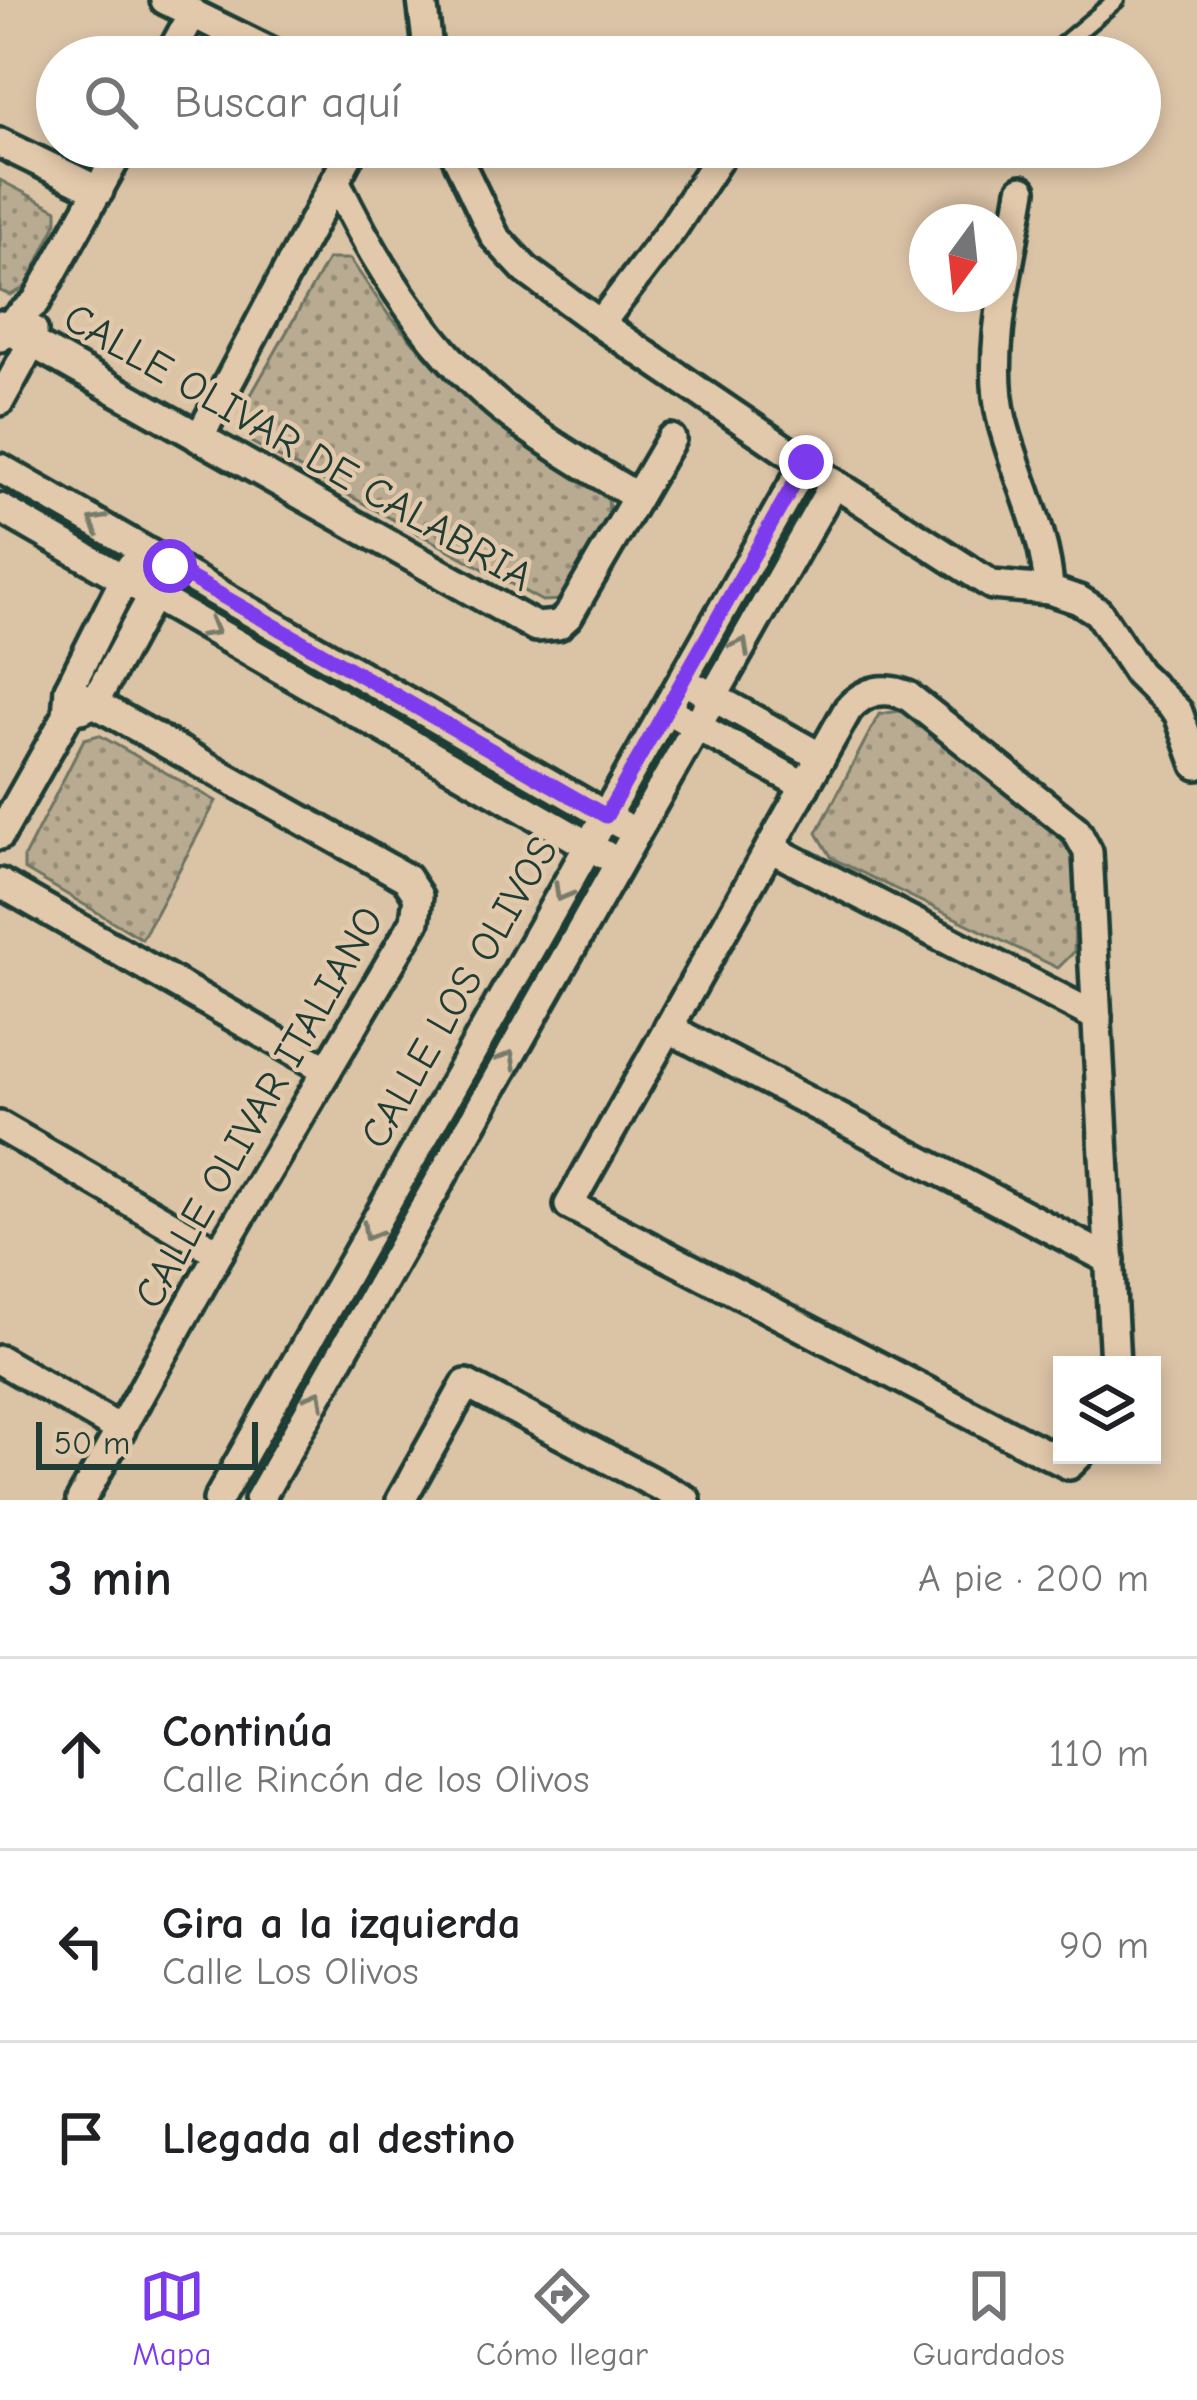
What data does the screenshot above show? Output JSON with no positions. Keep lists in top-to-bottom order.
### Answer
{
  "streets": {
    "street": ["CALLE OLIVAR DE CALABRIA", "CALLE LOS OLIVOS", "CALLE OLIVAR ITALIANO"]
  },
  "scale_bar": "50 m",
  "north": "bottom",
  "page": {
    "search": "Buscar aquí",
    "scale": "50 m",
    "heading": ["3 min", "A pie · 200 m"],
    "list": [
      ["Continúa", "Calle Rincón de los Olivos", "110 m"],
      ["Gira a la izquierda", "Calle Los Olivos", "90 m"],
      "Llegada al destino"
    ],
    "nav": ["Mapa", "Cómo llegar", "Guardados"]
  }
}
